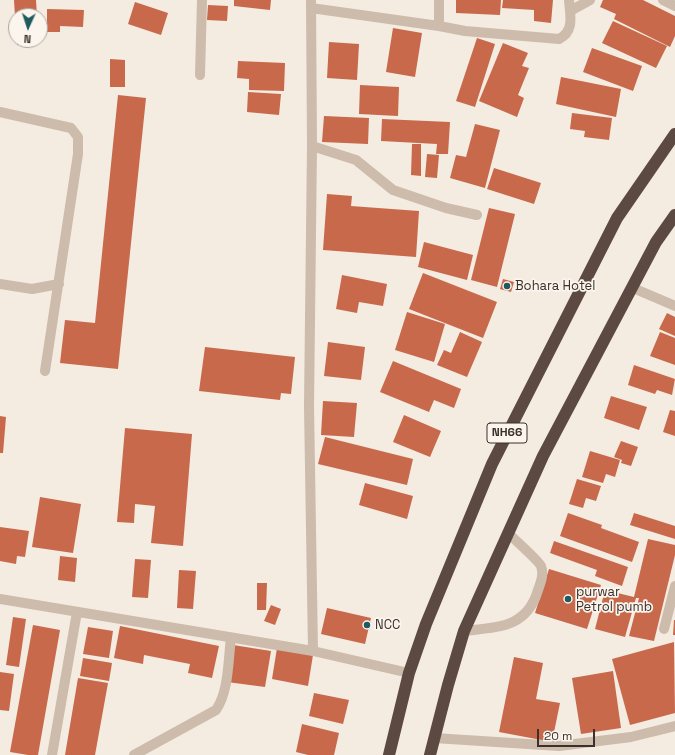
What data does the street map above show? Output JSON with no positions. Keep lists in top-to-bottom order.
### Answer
{
  "streets": {
    "highway": ["NH66"]
  },
  "places": ["Bohara Hotel", "purwar Petrol pumb", "NCC"],
  "scale_bar": "20 m",
  "north": "bottom"
}
